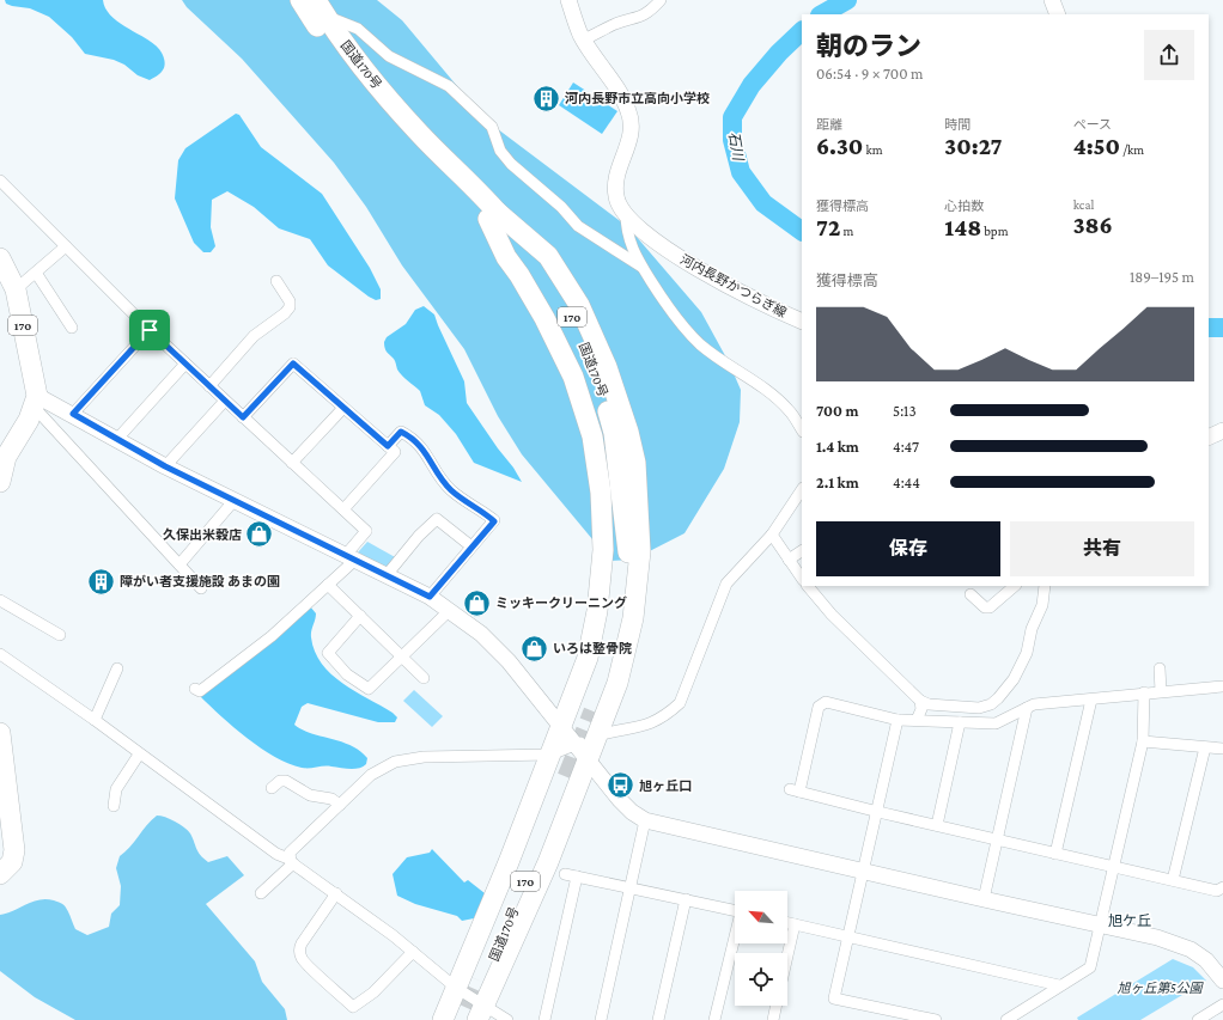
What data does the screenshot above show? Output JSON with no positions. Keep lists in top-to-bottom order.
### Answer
{
  "streets": {
    "highway": ["国道170号", "170"],
    "street": ["河内長野かつらぎ線"]
  },
  "districts": ["旭ケ丘"],
  "water": ["石川"],
  "parks": ["旭ヶ丘第5公園"],
  "places": {
    "building": ["河内長野市立高向小学校", "障がい者支援施設 あまの園"],
    "shop": ["久保出米穀店", "ミッキークリーニング", "いろは整骨院"],
    "bus stop": ["旭ヶ丘口"]
  },
  "north": "top left",
  "page": {
    "heading": ["朝のラン", "06:54 · 9 × 700 m"],
    "stats": [
      ["距離", "6.30 km"],
      ["時間", "30:27"],
      ["ペース", "4:50 /km"],
      ["獲得標高", "72 m"],
      ["心拍数", "148 bpm"],
      ["kcal", "386"]
    ],
    "chart": ["獲得標高", "189–195 m"],
    "list": [
      {
        "name": "700 m",
        "note": "5:13"
      },
      {
        "name": "1.4 km",
        "note": "4:47"
      },
      {
        "name": "2.1 km",
        "note": "4:44"
      }
    ],
    "buttons": ["保存", "共有"]
  }
}
